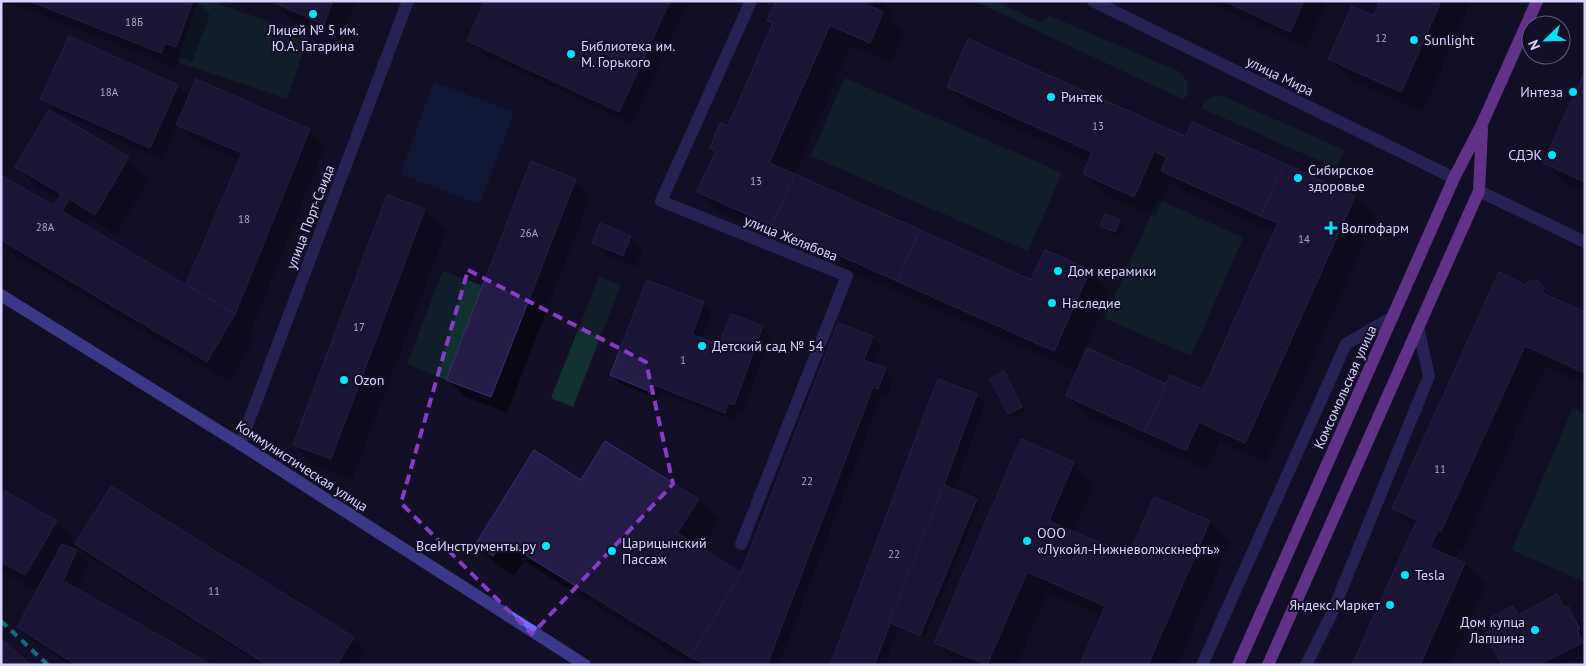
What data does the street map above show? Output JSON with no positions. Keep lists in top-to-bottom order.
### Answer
{
  "streets": {
    "main road": ["Комсомольская улица", "Коммунистическая улица"],
    "street": ["улица Мира", "улица Порт-Саида", "улица Желябова"]
  },
  "crossings": [
    ["улица Мира", "Комсомольская улица"],
    ["улица Порт-Саида", "Коммунистическая улица"]
  ],
  "places": {
    "other": [
      "Лицей № 5 им. Ю.А. Гагарина",
      "Sunlight",
      "Библиотека им. М. Горького",
      "Интеза",
      "Ринтек",
      "СДЭК",
      "Сибирское здоровье",
      "Дом керамики",
      "Наследие",
      "Детский сад № 54",
      "Ozon",
      "ООО «Лукойл-Нижневолжскнефть»",
      "ВсеИнструменты.ру",
      "Царицынский Пассаж",
      "Tesla",
      "Яндекс.Маркет",
      "Дом купца Лапшина"
    ],
    "health": ["Волгофарм"]
  },
  "house_numbers": [
    "18Б",
    "12",
    "18А",
    "13",
    "13",
    "18",
    "28А",
    "26А",
    "14",
    "17",
    "1",
    "11",
    "22",
    "22",
    "11"
  ],
  "north": "bottom left"
}
